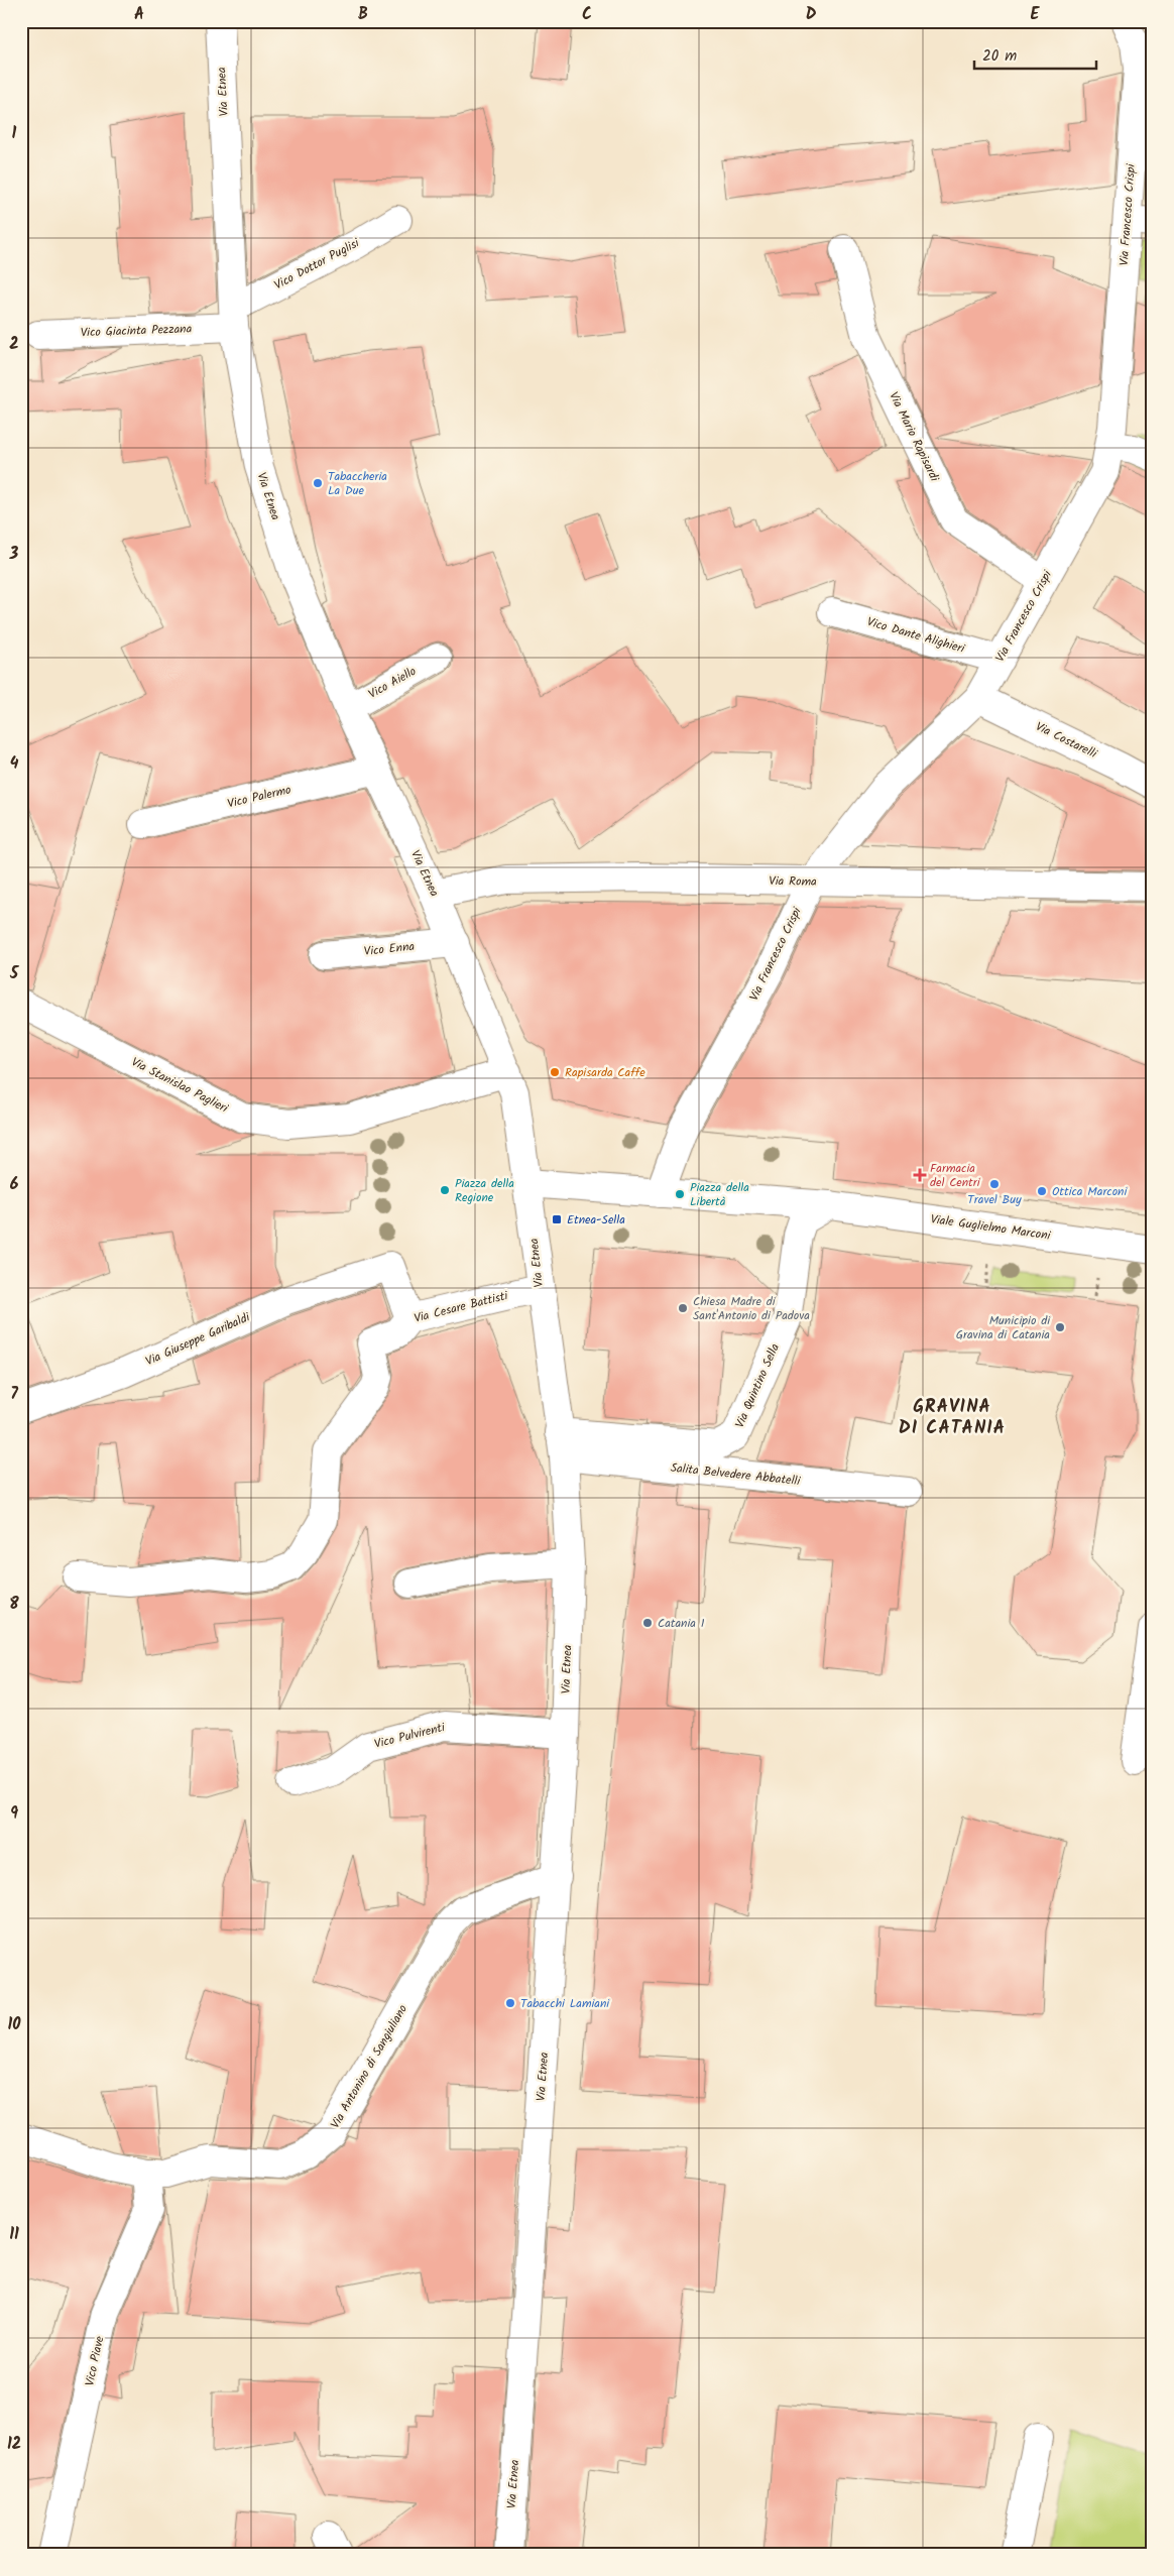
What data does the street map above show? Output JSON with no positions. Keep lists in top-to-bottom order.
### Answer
{
  "streets": {
    "street": [
      "Via Etnea",
      "Via Francesco Crispi",
      "Vico Dottor Puglisi",
      "Vico Giacinta Pezzana",
      "Via Mario Rapisardi",
      "Vico Dante Alighieri",
      "Vico Aiello",
      "Via Costarelli",
      "Vico Palermo",
      "Via Roma",
      "Vico Enna",
      "Via Stanislao Paglieri",
      "Viale Guglielmo Marconi",
      "Via Cesare Battisti",
      "Via Giuseppe Garibaldi",
      "Via Quintino Sella",
      "Salita Belvedere Abbatelli",
      "Vico Pulvirenti",
      "Via Antonino di Sangiuliano",
      "Vico Piave"
    ]
  },
  "crossings": [
    ["Via Etnea", "Vico Dottor Puglisi"],
    ["Via Etnea", "Vico Giacinta Pezzana"],
    ["Via Etnea", "Vico Aiello"],
    ["Via Etnea", "Vico Palermo"],
    ["Via Etnea", "Via Roma"],
    ["Via Etnea", "Vico Enna"],
    ["Via Etnea", "Via Stanislao Paglieri"],
    ["Via Etnea", "Viale Guglielmo Marconi"],
    ["Via Etnea", "Via Cesare Battisti"],
    ["Via Etnea", "Via Quintino Sella"],
    ["Via Etnea", "Salita Belvedere Abbatelli"],
    ["Via Etnea", "Vico Pulvirenti"],
    ["Via Etnea", "Via Antonino di Sangiuliano"],
    ["Via Francesco Crispi", "Via Mario Rapisardi"],
    ["Via Francesco Crispi", "Vico Dante Alighieri"],
    ["Via Francesco Crispi", "Via Costarelli"],
    ["Via Francesco Crispi", "Via Roma"],
    ["Via Francesco Crispi", "Viale Guglielmo Marconi"],
    ["Vico Dottor Puglisi", "Vico Giacinta Pezzana"],
    ["Viale Guglielmo Marconi", "Via Quintino Sella"],
    ["Via Cesare Battisti", "Via Giuseppe Garibaldi"],
    ["Via Quintino Sella", "Salita Belvedere Abbatelli"],
    ["Via Antonino di Sangiuliano", "Vico Piave"]
  ],
  "districts": ["GRAVINA DI CATANIA"],
  "places": {
    "other": [
      "Tabaccheria La Due",
      "Rapisarda Caffe",
      "Travel Buy",
      "Piazza della Regione",
      "Ottica Marconi",
      "Piazza della Libertà",
      "Chiesa Madre di Sant'Antonio di Padova",
      "Municipio di Gravina di Catania",
      "Catania 1",
      "Tabacchi Lamiani"
    ],
    "health": ["Farmacia del Centri"],
    "transit": ["Etnea-Sella"]
  },
  "scale_bar": "20 m",
  "grid": {
    "columns": [
      "A",
      "B",
      "C",
      "D",
      "E"
    ],
    "rows": [
      "1",
      "2",
      "3",
      "4",
      "5",
      "6",
      "7",
      "8",
      "9",
      "10",
      "11",
      "12"
    ]
  }
}
